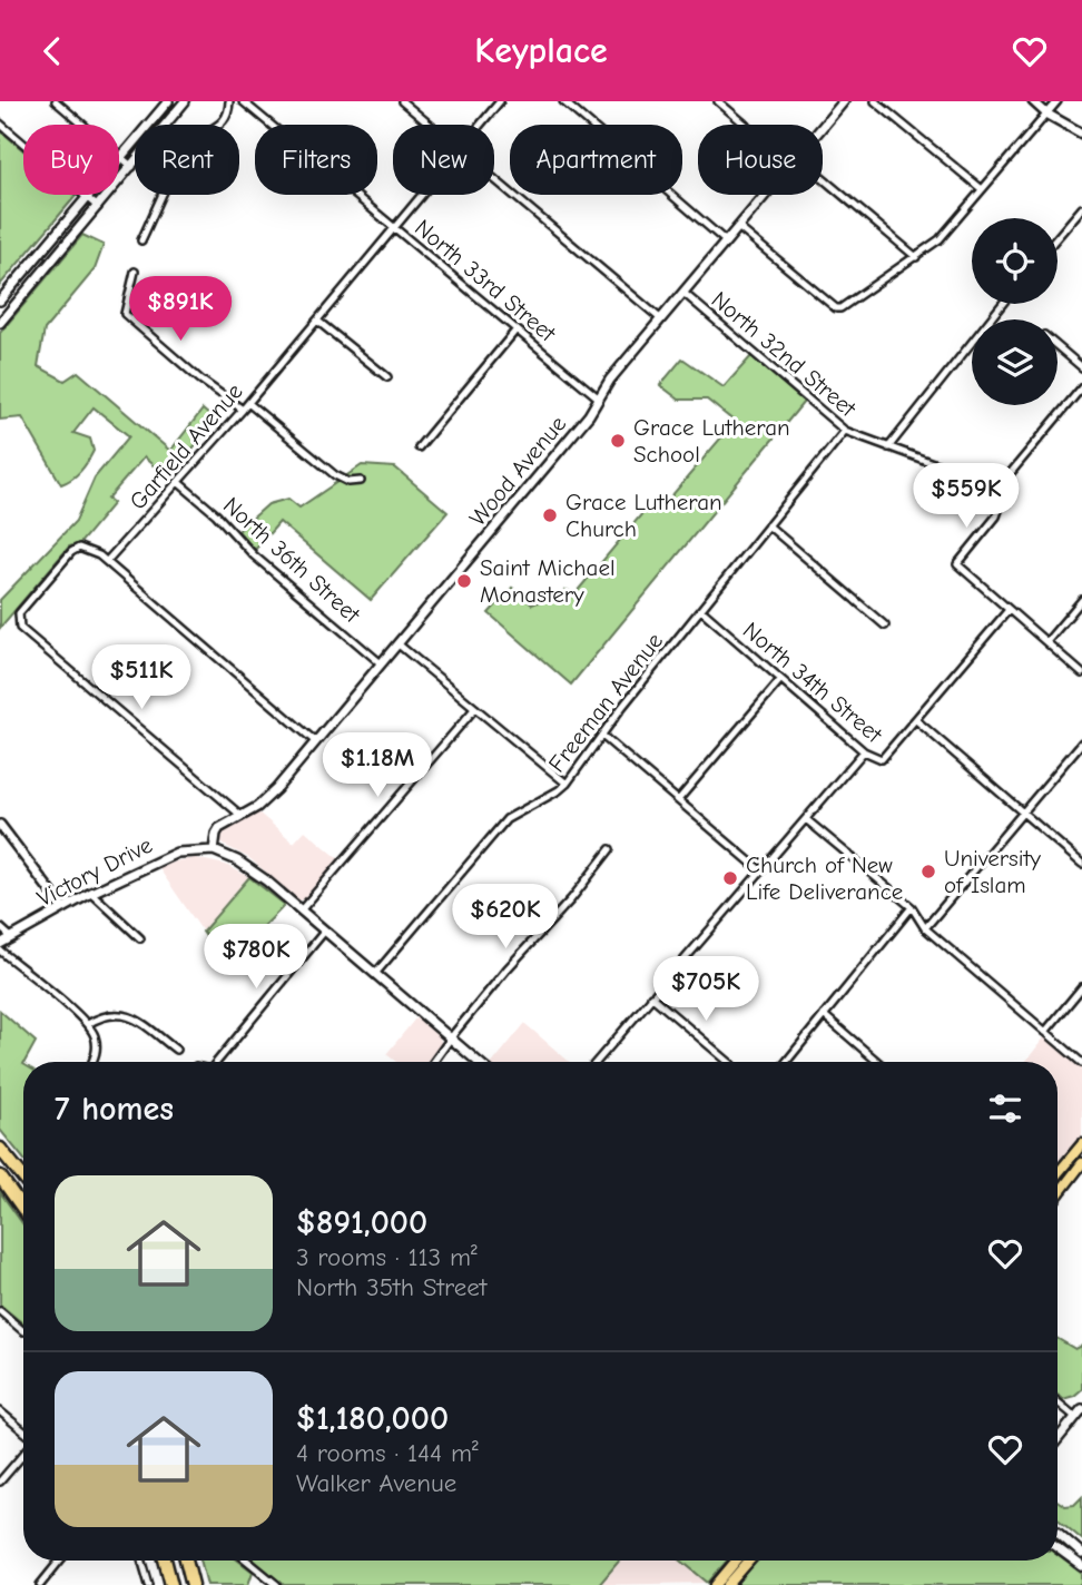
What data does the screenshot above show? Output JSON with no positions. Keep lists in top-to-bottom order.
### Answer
{
  "streets": {
    "main road": ["Wood Avenue", "Victory Drive"],
    "street": [
      "North 33rd Street",
      "North 32nd Street",
      "Garfield Avenue",
      "North 36th Street",
      "North 34th Street",
      "Freeman Avenue"
    ]
  },
  "crossings": [
    ["North 33rd Street", "Garfield Avenue"],
    ["North 33rd Street", "Wood Avenue"],
    ["North 32nd Street", "Wood Avenue"],
    ["North 32nd Street", "Freeman Avenue"],
    ["Garfield Avenue", "North 36th Street"],
    ["Wood Avenue", "North 36th Street"],
    ["Wood Avenue", "Victory Drive"],
    ["North 34th Street", "Freeman Avenue"]
  ],
  "places": [
    "Grace Lutheran School",
    "Grace Lutheran Church",
    "Saint Michael Monastery",
    "University of Islam",
    "Church of New Life Deliverance"
  ],
  "page": {
    "header": "Keyplace",
    "chip": [
      "Buy",
      "Rent",
      "Filters",
      "New",
      "Apartment",
      "House"
    ],
    "price": [
      "$891K",
      "$559K",
      "$511K",
      "$1.18M",
      "$620K",
      "$780K",
      "$705K"
    ],
    "heading": "7 homes",
    "list": [
      {
        "name": "$891,000",
        "note": "3 rooms · 113 m² · North 35th Street"
      },
      {
        "name": "$1,180,000",
        "note": "4 rooms · 144 m² · Walker Avenue"
      }
    ]
  }
}
